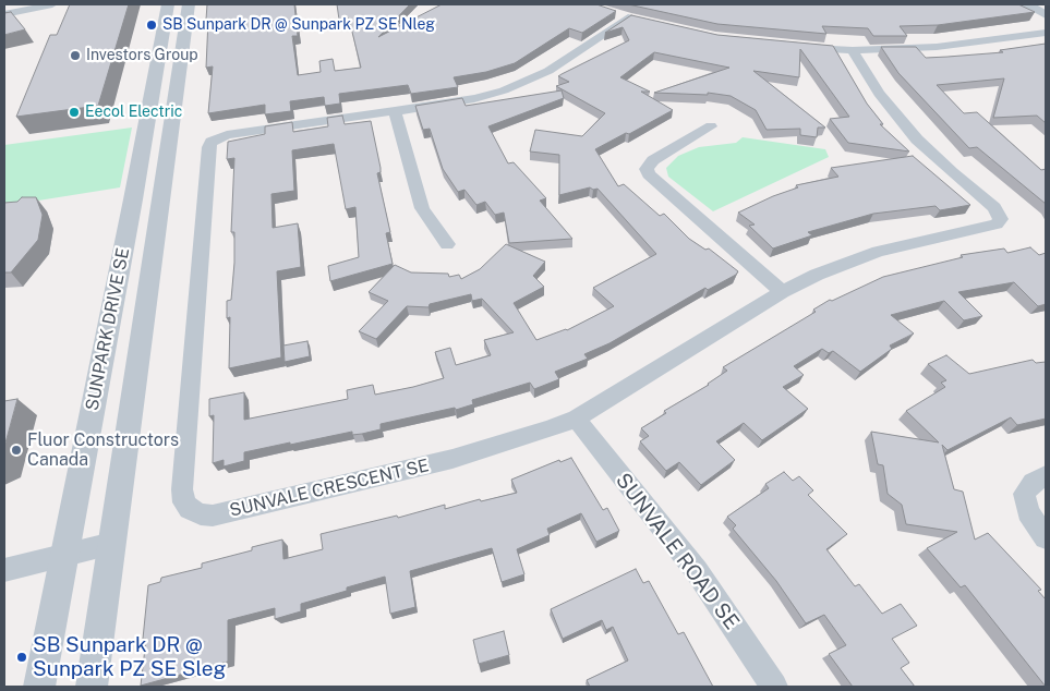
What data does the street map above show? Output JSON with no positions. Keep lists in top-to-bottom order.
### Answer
{
  "streets": {
    "street": ["SUNPARK DRIVE SE", "SUNVALE CRESCENT SE", "SUNVALE ROAD SE"]
  },
  "crossings": [
    ["SUNVALE CRESCENT SE", "SUNVALE ROAD SE"]
  ],
  "places": [
    "SB Sunpark DR @ Sunpark PZ SE Nleg",
    "Investors Group",
    "Eecol Electric",
    "Fluor Constructors Canada",
    "SB Sunpark DR @ Sunpark PZ SE Sleg"
  ]
}
